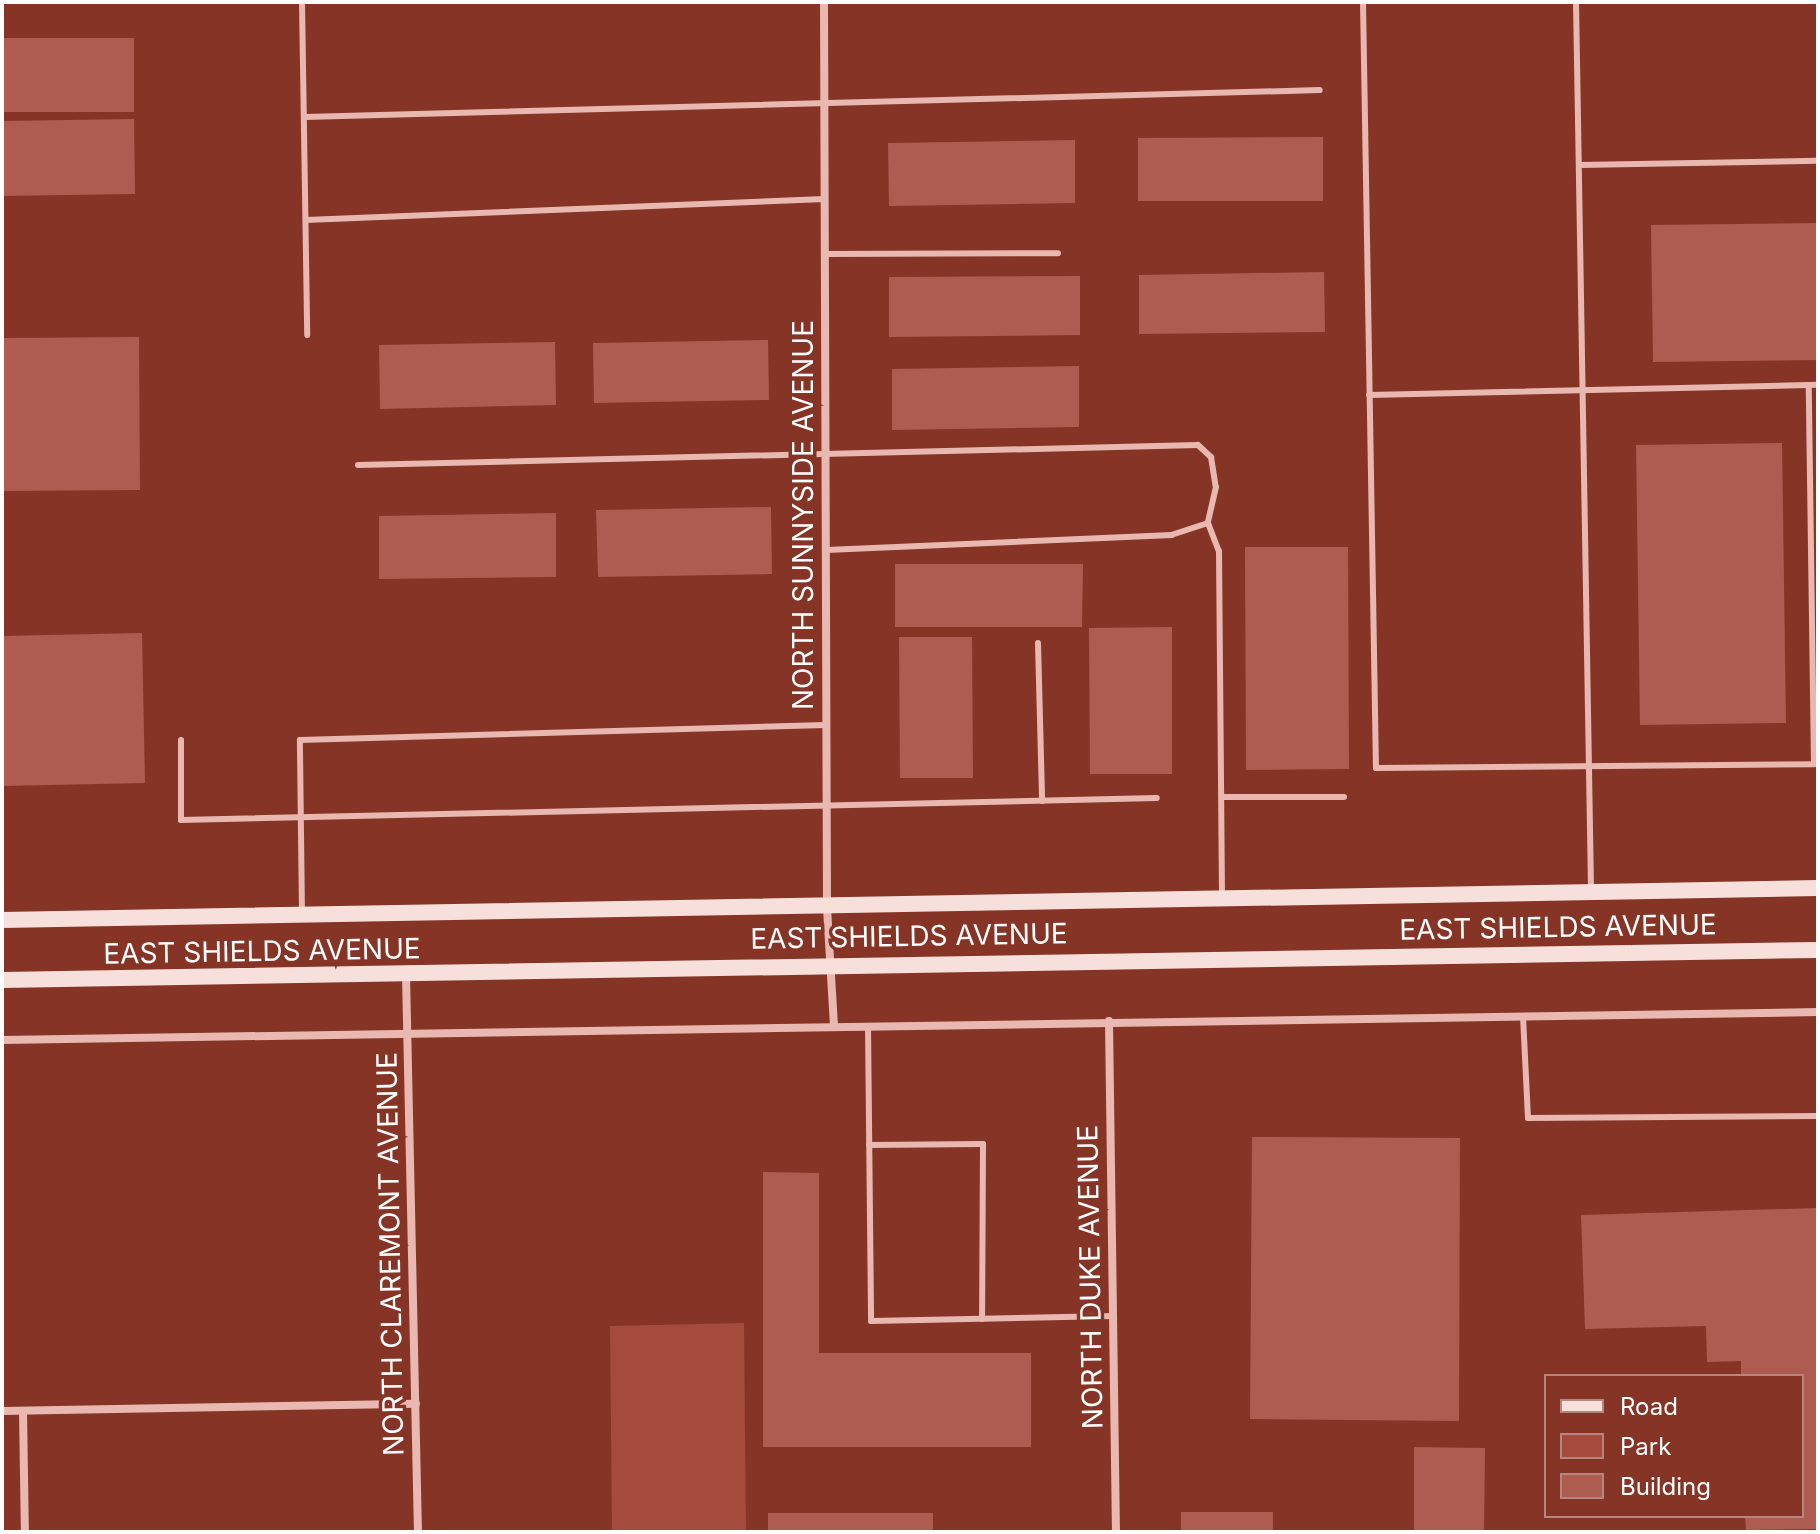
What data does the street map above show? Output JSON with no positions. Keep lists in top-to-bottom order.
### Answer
{
  "streets": {
    "main road": ["EAST SHIELDS AVENUE"],
    "street": ["NORTH SUNNYSIDE AVENUE", "NORTH CLAREMONT AVENUE", "NORTH DUKE AVENUE"]
  },
  "crossings": [
    ["NORTH SUNNYSIDE AVENUE", "EAST SHIELDS AVENUE"],
    ["EAST SHIELDS AVENUE", "NORTH CLAREMONT AVENUE"]
  ],
  "legend": ["Road", "Park", "Building"]
}
